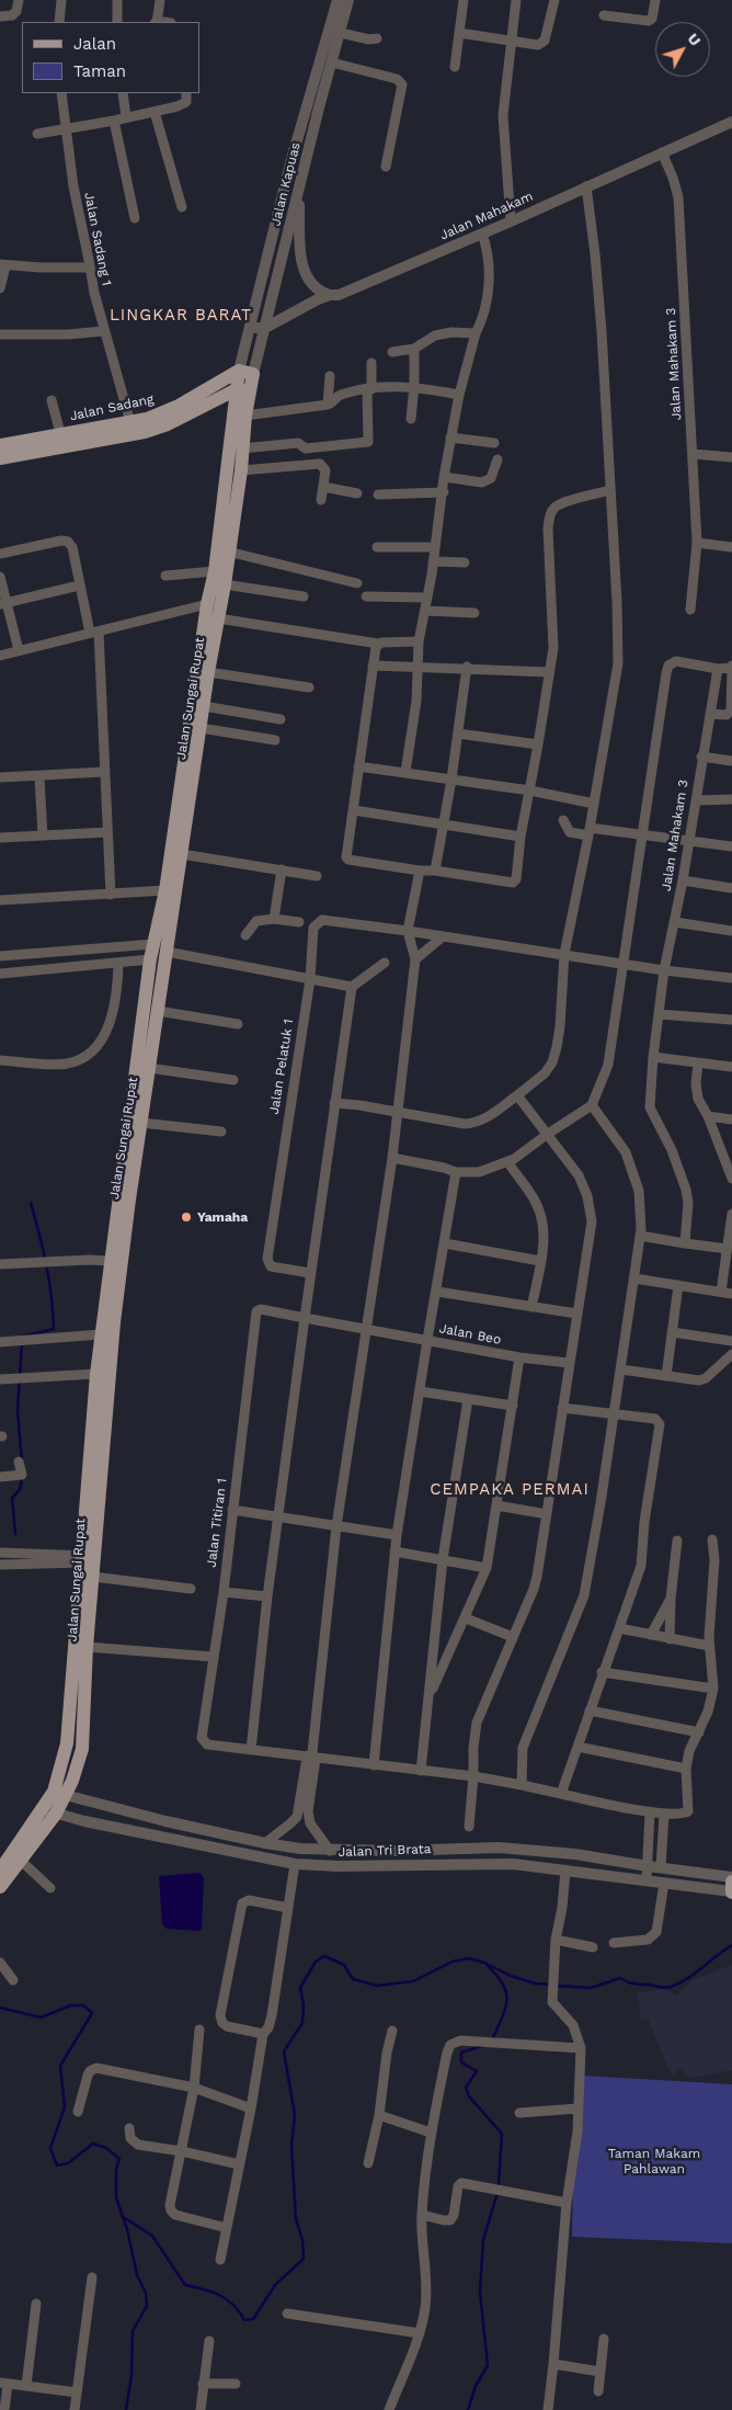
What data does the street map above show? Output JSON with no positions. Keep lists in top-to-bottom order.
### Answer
{
  "streets": {
    "main road": ["Jalan Sadang", "Jalan Sungai Rupat"],
    "street": [
      "Jalan Kapuas",
      "Jalan Mahakam",
      "Jalan Sadang 1",
      "Jalan Mahakam 3",
      "Jalan Pelatuk 1",
      "Jalan Beo",
      "Jalan Titiran 1",
      "Jalan Tri Brata"
    ]
  },
  "crossings": [
    ["Jalan Kapuas", "Jalan Mahakam"],
    ["Jalan Kapuas", "Jalan Sadang"],
    ["Jalan Kapuas", "Jalan Sungai Rupat"],
    ["Jalan Mahakam", "Jalan Mahakam 3"],
    ["Jalan Sadang 1", "Jalan Sadang"],
    ["Jalan Sadang", "Jalan Sungai Rupat"],
    ["Jalan Sungai Rupat", "Jalan Tri Brata"],
    ["Jalan Beo", "Jalan Titiran 1"]
  ],
  "districts": ["LINGKAR BARAT", "CEMPAKA PERMAI"],
  "parks": ["Taman Makam Pahlawan"],
  "places": ["Yamaha"],
  "legend": ["Jalan", "Taman"],
  "north": "top right"
}
